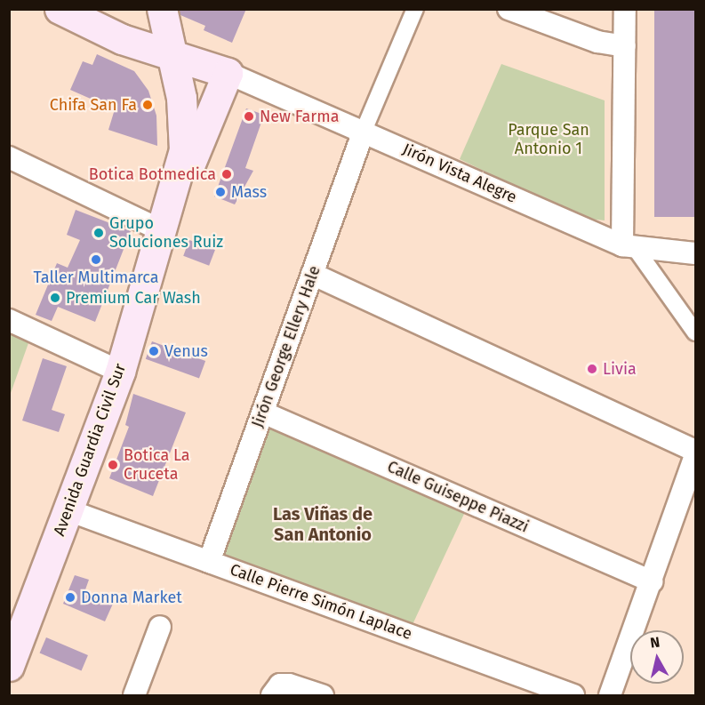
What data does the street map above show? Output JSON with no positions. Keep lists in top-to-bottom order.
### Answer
{
  "streets": {
    "main road": ["Avenida Guardia Civil Sur"],
    "street": [
      "Jirón Vista Alegre",
      "Jirón George Ellery Hale",
      "Calle Guiseppe Piazzi",
      "Calle Pierre Simón Laplace"
    ]
  },
  "crossings": [
    ["Jirón Vista Alegre", "Jirón George Ellery Hale"],
    ["Jirón Vista Alegre", "Avenida Guardia Civil Sur"],
    ["Jirón George Ellery Hale", "Calle Guiseppe Piazzi"],
    ["Jirón George Ellery Hale", "Calle Pierre Simón Laplace"],
    ["Avenida Guardia Civil Sur", "Calle Pierre Simón Laplace"]
  ],
  "districts": ["Las Viñas de San Antonio"],
  "parks": ["Parque San Antonio 1"],
  "places": [
    "Chifa San Fa",
    "New Farma",
    "Botica Botmedica",
    "Mass",
    "Grupo Soluciones Ruiz",
    "Taller Multimarca",
    "Premium Car Wash",
    "Venus",
    "Livia",
    "Botica La Cruceta",
    "Donna Market"
  ],
  "north": "top"
}
